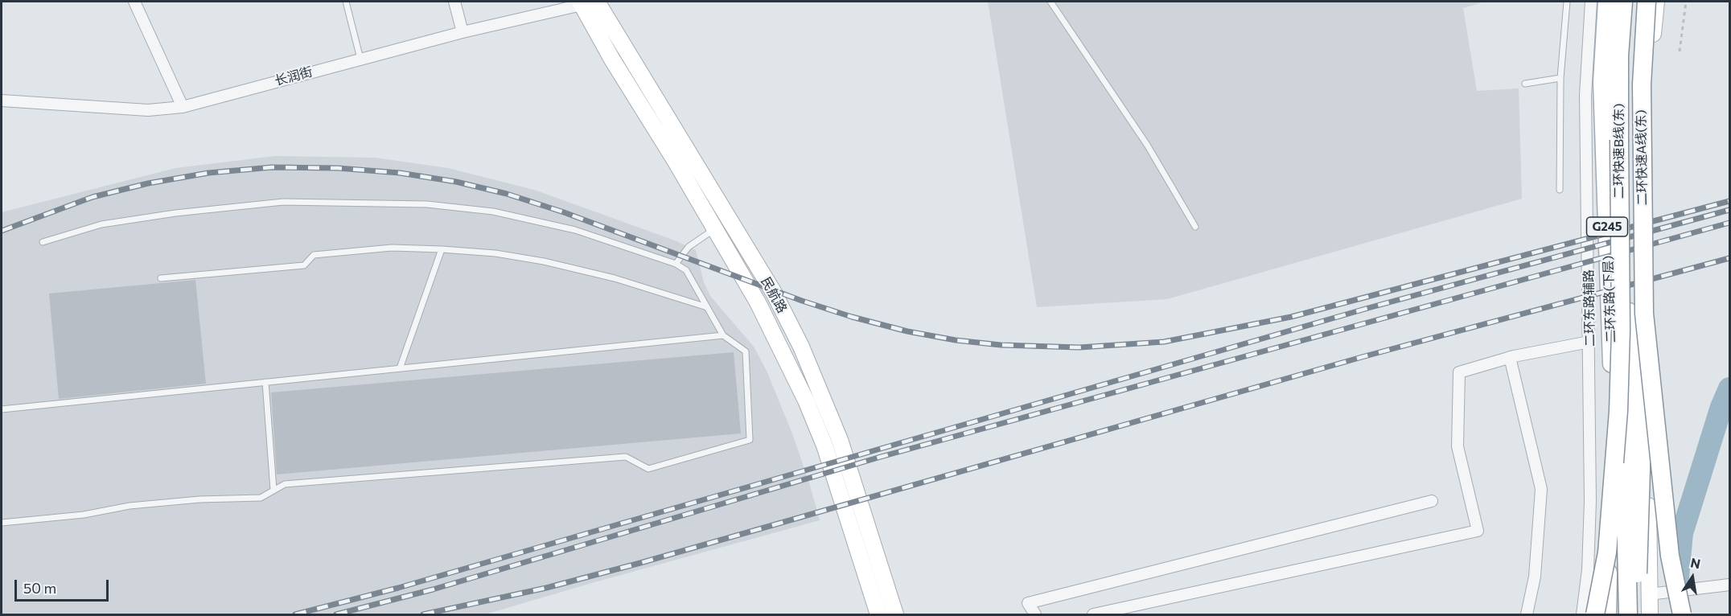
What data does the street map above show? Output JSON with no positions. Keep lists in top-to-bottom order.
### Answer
{
  "streets": {
    "main road": [
      "二环快速B线(东)",
      "二环快速A线(东)",
      "G245",
      "民航路",
      "二环东路(下层)"
    ],
    "street": ["长润街", "二环东路辅路"]
  },
  "crossings": [
    ["长润街", "民航路"],
    ["二环快速B线(东)", "二环东路(下层)"],
    ["G245", "二环东路(下层)"]
  ],
  "scale_bar": "50 m",
  "north": "top"
}
